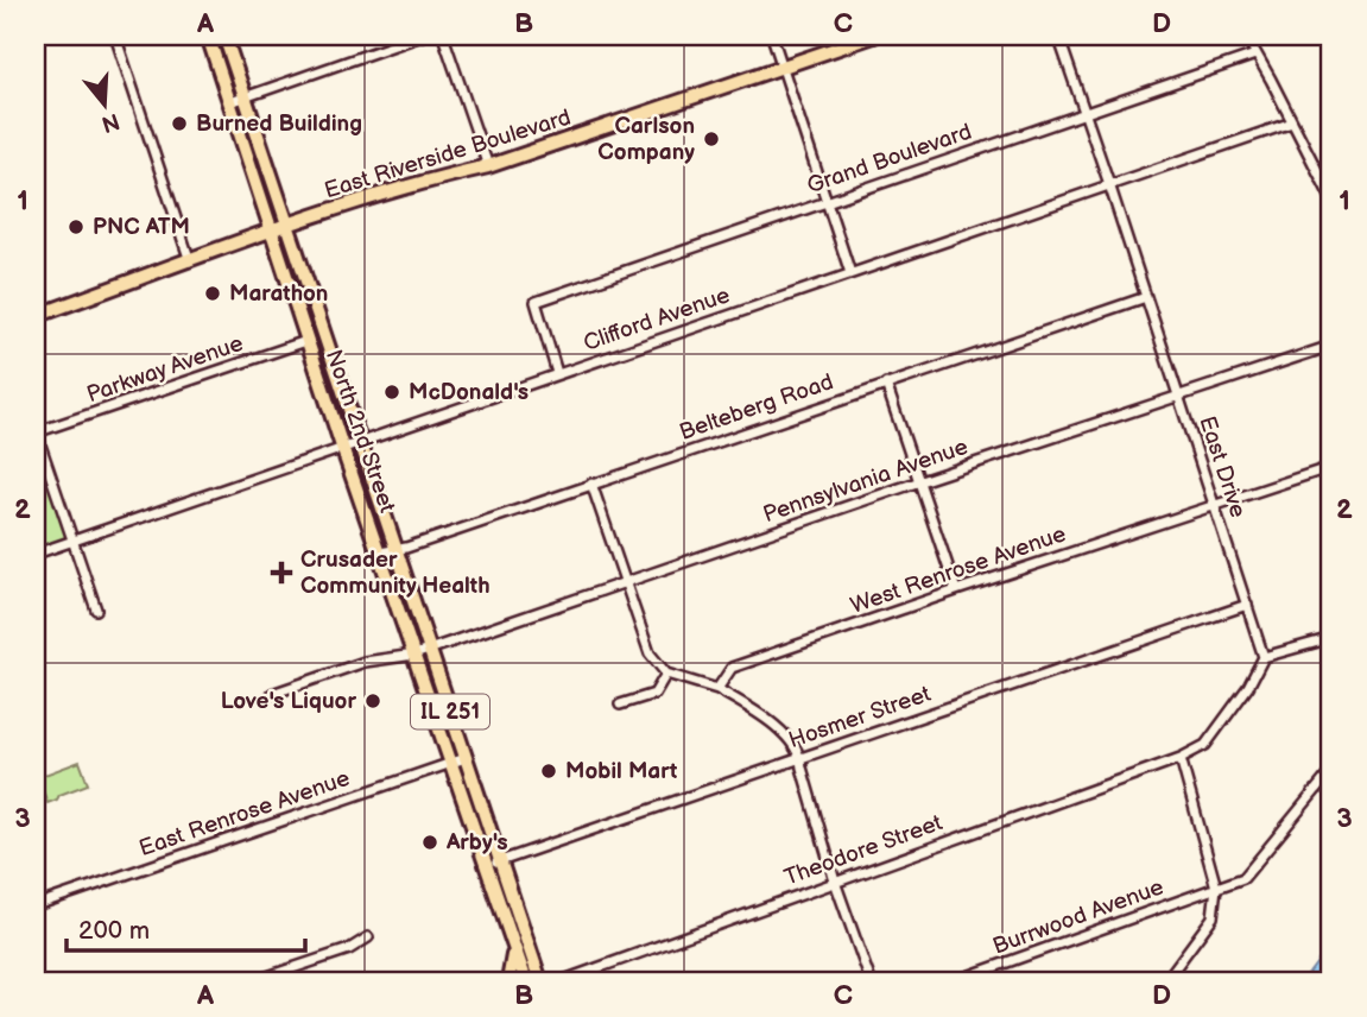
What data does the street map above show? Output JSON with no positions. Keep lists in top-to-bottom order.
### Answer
{
  "streets": {
    "main road": ["East Riverside Boulevard", "North 2nd Street", "IL 251"],
    "street": [
      "Grand Boulevard",
      "Clifford Avenue",
      "Parkway Avenue",
      "Belteberg Road",
      "East Drive",
      "Pennsylvania Avenue",
      "West Renrose Avenue",
      "Hosmer Street",
      "East Renrose Avenue",
      "Theodore Street",
      "Burrwood Avenue"
    ]
  },
  "crossings": [
    ["East Riverside Boulevard", "North 2nd Street"],
    ["Grand Boulevard", "Clifford Avenue"],
    ["Grand Boulevard", "East Drive"],
    ["Clifford Avenue", "North 2nd Street"],
    ["Clifford Avenue", "East Drive"],
    ["Parkway Avenue", "North 2nd Street"],
    ["Belteberg Road", "North 2nd Street"],
    ["Belteberg Road", "East Drive"],
    ["North 2nd Street", "Pennsylvania Avenue"],
    ["North 2nd Street", "Hosmer Street"],
    ["North 2nd Street", "East Renrose Avenue"],
    ["East Drive", "Pennsylvania Avenue"],
    ["East Drive", "West Renrose Avenue"],
    ["East Drive", "Hosmer Street"]
  ],
  "places": {
    "other": [
      "Burned Building",
      "Carlson Company",
      "PNC ATM",
      "Marathon",
      "McDonald's",
      "Love's Liquor",
      "Mobil Mart",
      "Arby's"
    ],
    "health": ["Crusader Community Health"]
  },
  "scale_bar": "200 m",
  "north": "bottom",
  "grid": {
    "columns": [
      "A",
      "B",
      "C",
      "D"
    ],
    "rows": ["1", "2", "3"]
  }
}
